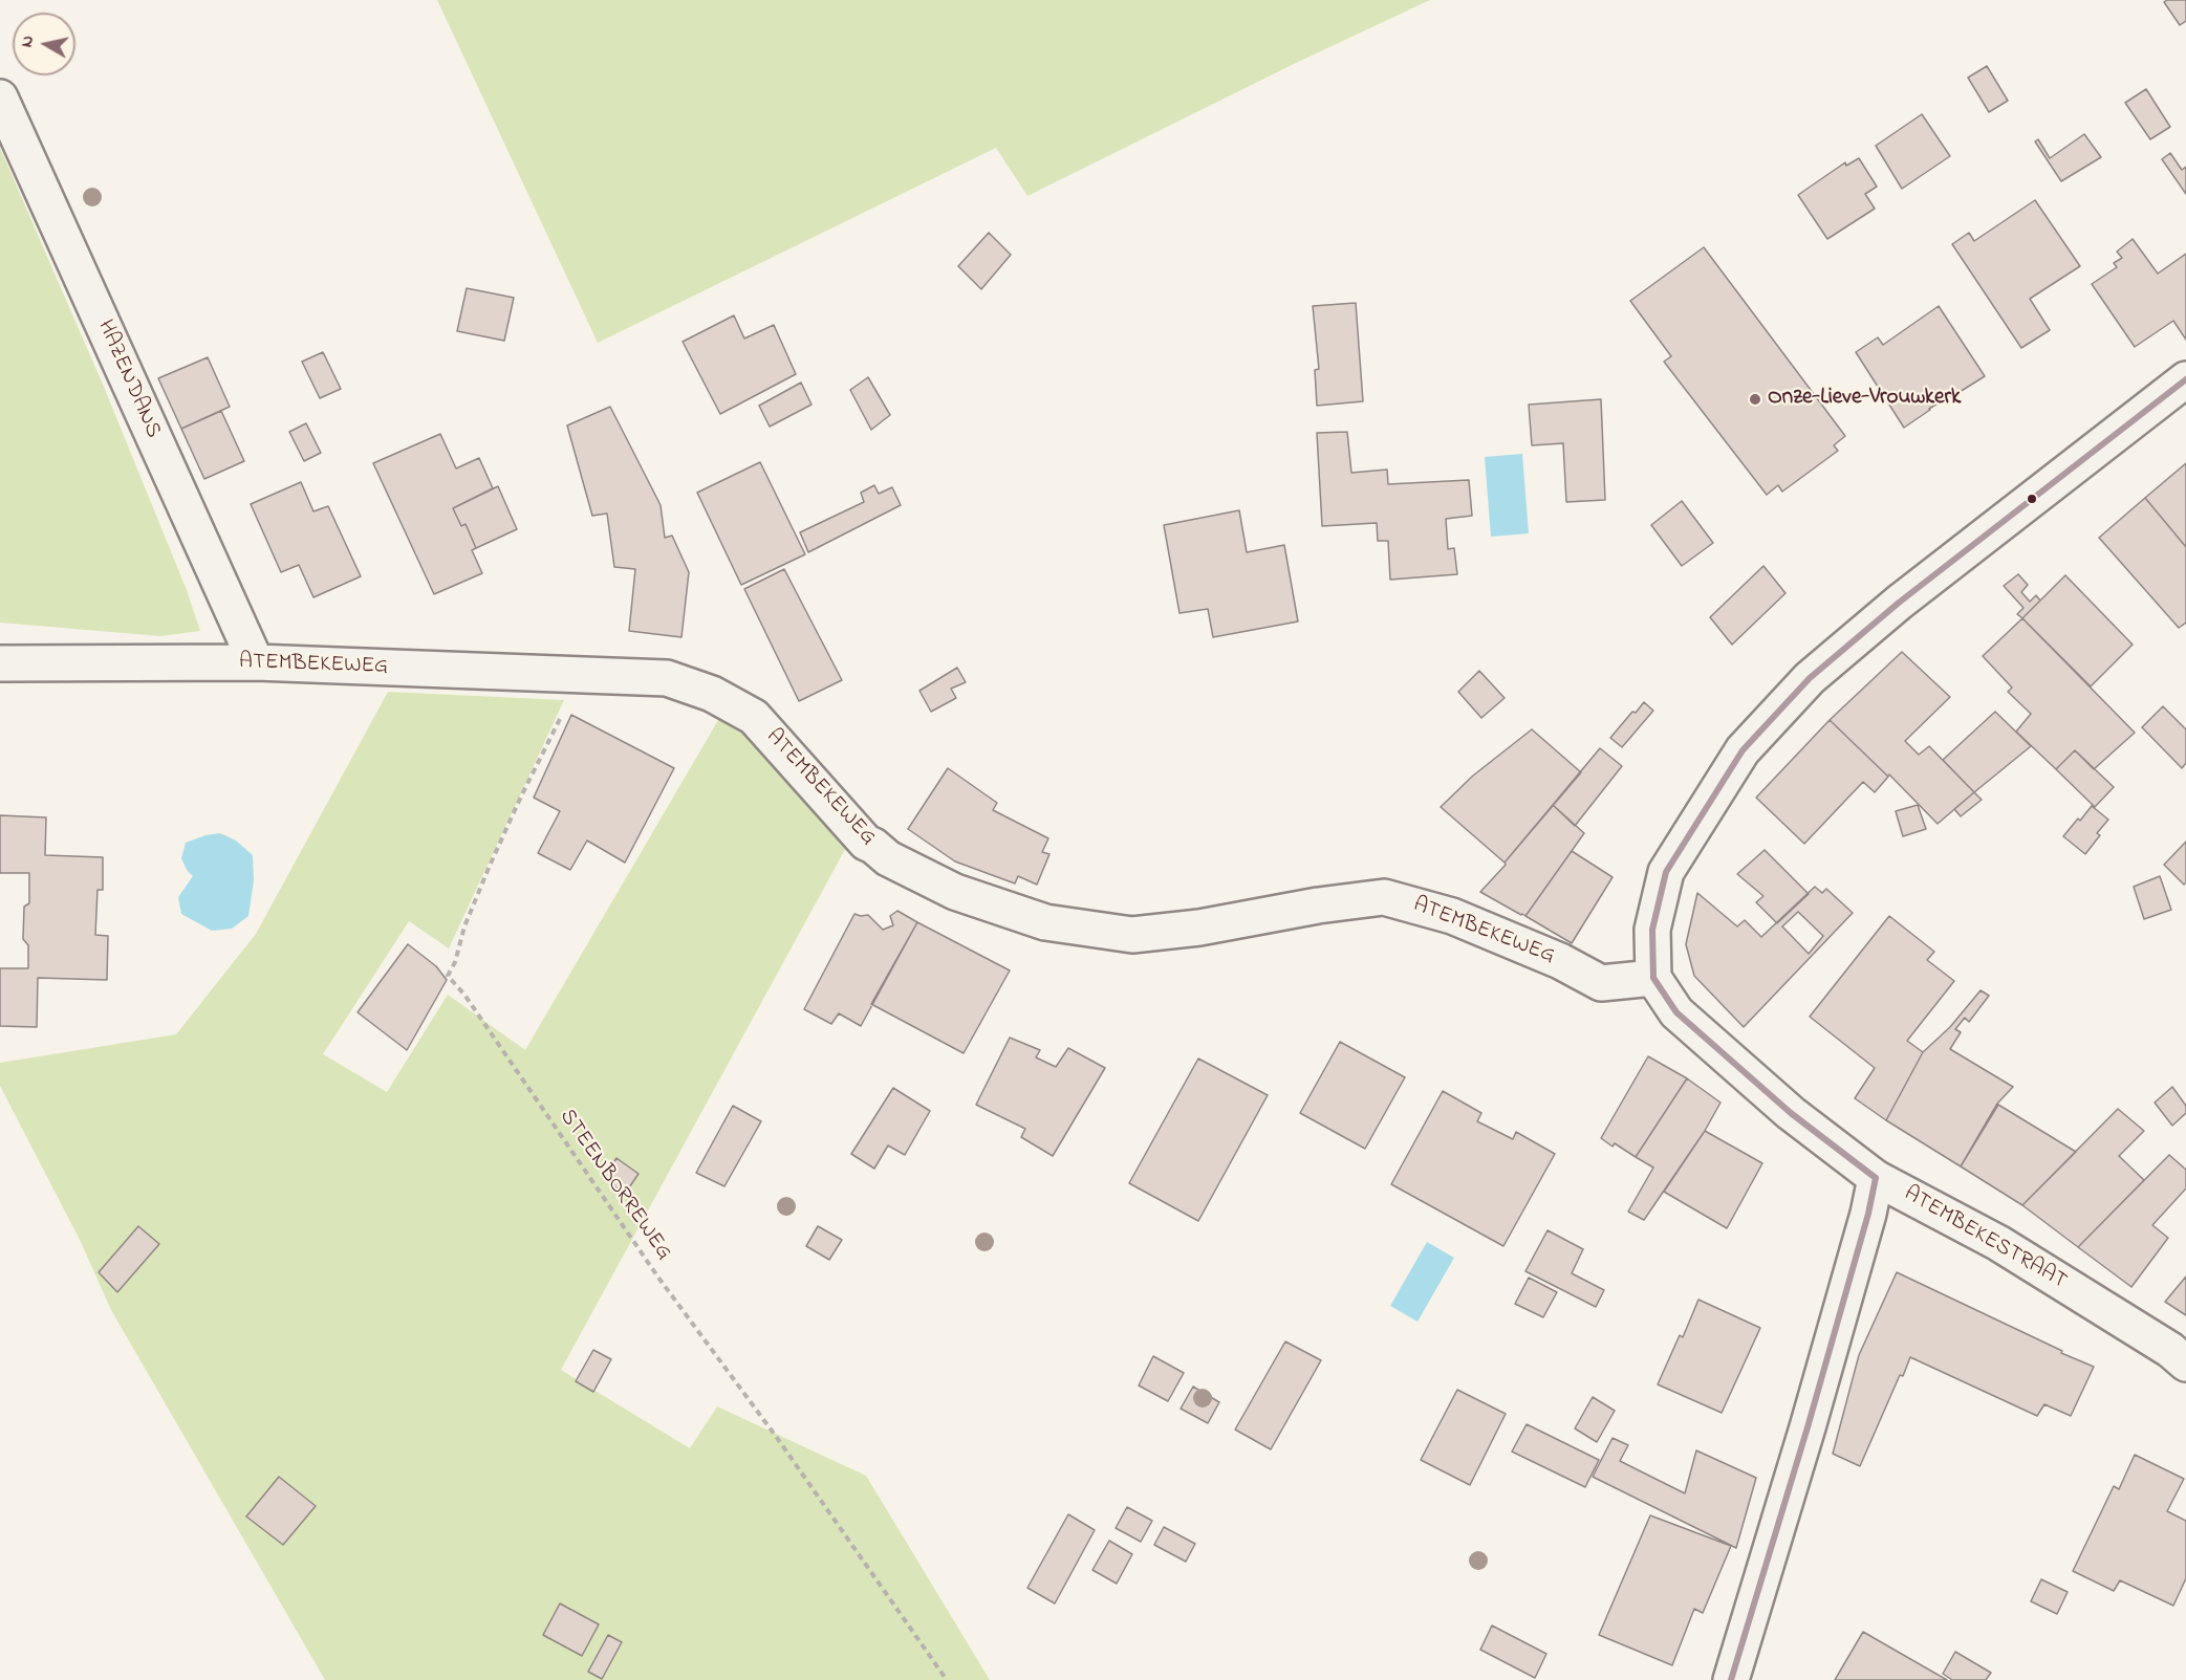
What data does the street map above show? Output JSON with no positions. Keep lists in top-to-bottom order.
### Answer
{
  "streets": {
    "street": ["HAZENDANS", "ATEMBEKEWEG", "ATEMBEKESTRAAT"],
    "path": ["STEENBORREWEG"]
  },
  "crossings": [
    ["HAZENDANS", "ATEMBEKEWEG"],
    ["ATEMBEKEWEG", "STEENBORREWEG"],
    ["ATEMBEKEWEG", "ATEMBEKESTRAAT"]
  ],
  "places": ["Onze-Lieve-Vrouwkerk"],
  "north": "left"
}
